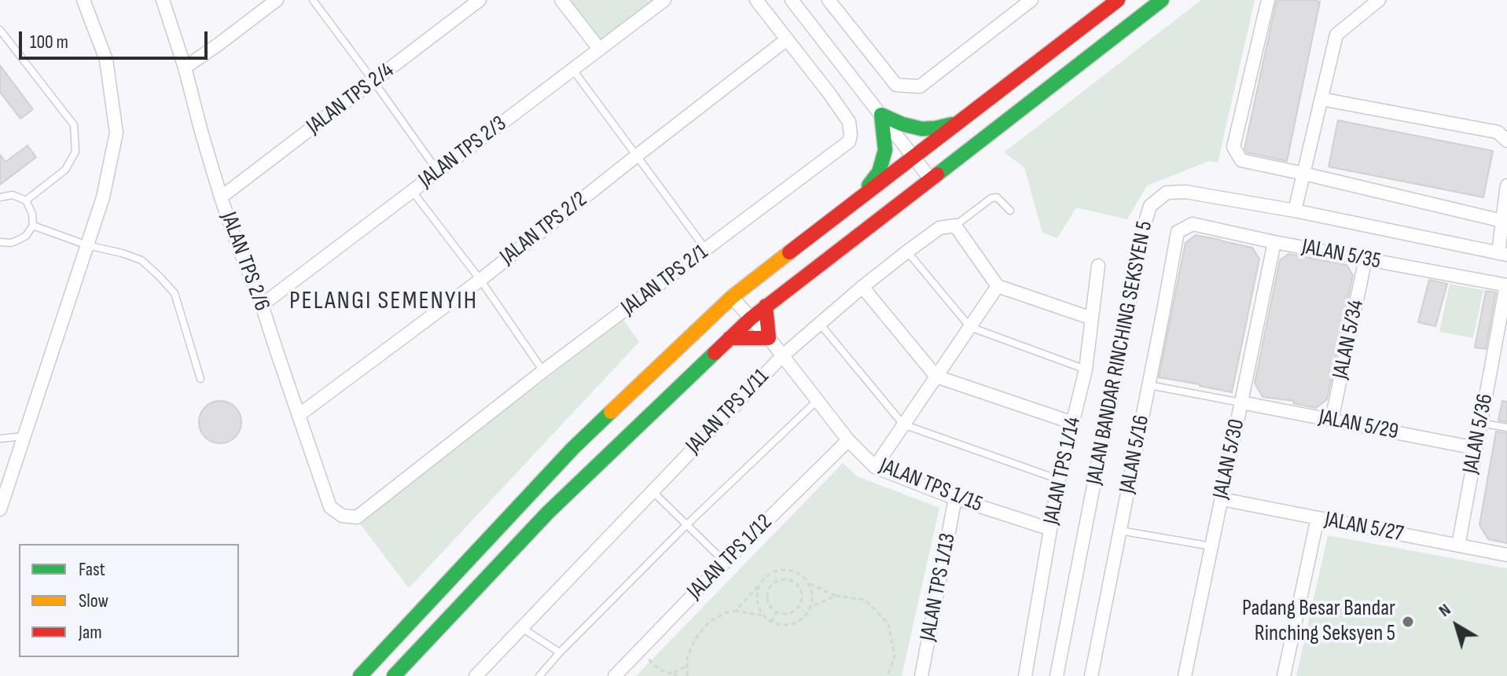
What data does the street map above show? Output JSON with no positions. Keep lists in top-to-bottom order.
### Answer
{
  "streets": {
    "street": [
      "JALAN TPS 2/4",
      "JALAN TPS 2/3",
      "JALAN TPS 2/2",
      "JALAN 5/35",
      "JALAN TPS 2/6",
      "JALAN TPS 2/1",
      "JALAN 5/34",
      "JALAN BANDAR RINCHING SEKSYEN 5",
      "JALAN TPS 1/11",
      "JALAN 5/29",
      "JALAN 5/36",
      "JALAN 5/16",
      "JALAN 5/30",
      "JALAN TPS 1/14",
      "JALAN TPS 1/15",
      "JALAN 5/27",
      "JALAN TPS 1/12",
      "JALAN TPS 1/13"
    ]
  },
  "crossings": [
    ["JALAN TPS 2/4", "JALAN TPS 2/6"],
    ["JALAN TPS 2/3", "JALAN TPS 2/6"],
    ["JALAN TPS 2/2", "JALAN TPS 2/6"],
    ["JALAN TPS 2/2", "JALAN TPS 2/1"],
    ["JALAN 5/35", "JALAN 5/34"],
    ["JALAN 5/35", "JALAN 5/36"],
    ["JALAN 5/35", "JALAN 5/16"],
    ["JALAN 5/35", "JALAN 5/30"],
    ["JALAN TPS 2/6", "JALAN TPS 2/1"],
    ["JALAN 5/34", "JALAN 5/29"],
    ["JALAN TPS 1/11", "JALAN TPS 1/15"],
    ["JALAN 5/29", "JALAN 5/36"],
    ["JALAN 5/29", "JALAN 5/30"],
    ["JALAN 5/36", "JALAN 5/27"],
    ["JALAN 5/30", "JALAN 5/27"],
    ["JALAN TPS 1/14", "JALAN TPS 1/15"],
    ["JALAN TPS 1/15", "JALAN TPS 1/12"],
    ["JALAN TPS 1/15", "JALAN TPS 1/13"]
  ],
  "districts": ["PELANGI SEMENYIH"],
  "places": ["Padang Besar Bandar Rinching Seksyen 5"],
  "legend": ["Fast", "Slow", "Jam"],
  "scale_bar": "100 m",
  "north": "top left"
}
